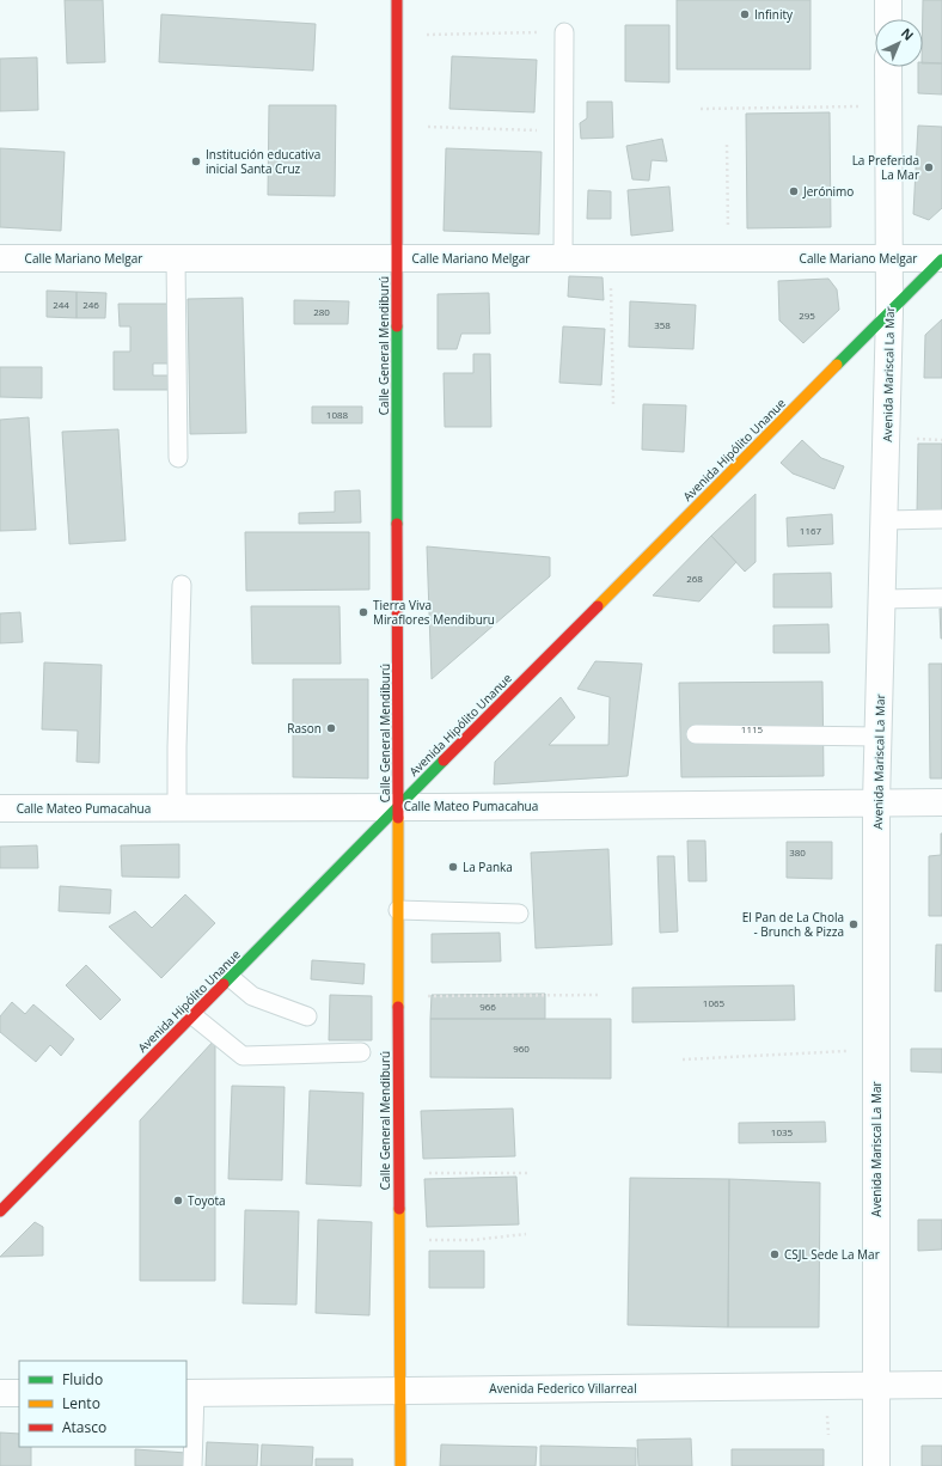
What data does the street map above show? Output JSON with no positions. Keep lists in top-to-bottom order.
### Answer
{
  "streets": {
    "street": [
      "Calle Mariano Melgar",
      "Calle General Mendiburú",
      "Avenida Mariscal La Mar",
      "Avenida Hipólito Unanue",
      "Calle Mateo Pumacahua",
      "Avenida Federico Villarreal"
    ]
  },
  "crossings": [
    ["Calle Mariano Melgar", "Calle General Mendiburú"],
    ["Calle Mariano Melgar", "Avenida Mariscal La Mar"],
    ["Calle Mariano Melgar", "Avenida Hipólito Unanue"],
    ["Calle General Mendiburú", "Avenida Hipólito Unanue"],
    ["Calle General Mendiburú", "Calle Mateo Pumacahua"],
    ["Calle General Mendiburú", "Avenida Federico Villarreal"],
    ["Avenida Mariscal La Mar", "Avenida Hipólito Unanue"],
    ["Avenida Mariscal La Mar", "Calle Mateo Pumacahua"],
    ["Avenida Mariscal La Mar", "Avenida Federico Villarreal"],
    ["Avenida Hipólito Unanue", "Calle Mateo Pumacahua"]
  ],
  "places": [
    "Infinity",
    "Institución educativa inicial Santa Cruz",
    "La Preferida La Mar",
    "Jerónimo",
    "Tierra Viva Miraflores Mendiburu",
    "Rason",
    "La Panka",
    "El Pan de La Chola - Brunch & Pizza",
    "Toyota",
    "CSJL Sede La Mar"
  ],
  "house_numbers": [
    "244",
    "246",
    "280",
    "295",
    "358",
    "1088",
    "1167",
    "268",
    "1115",
    "380",
    "1065",
    "966",
    "960",
    "1035"
  ],
  "legend": ["Fluido", "Lento", "Atasco"],
  "north": "top right"
}
